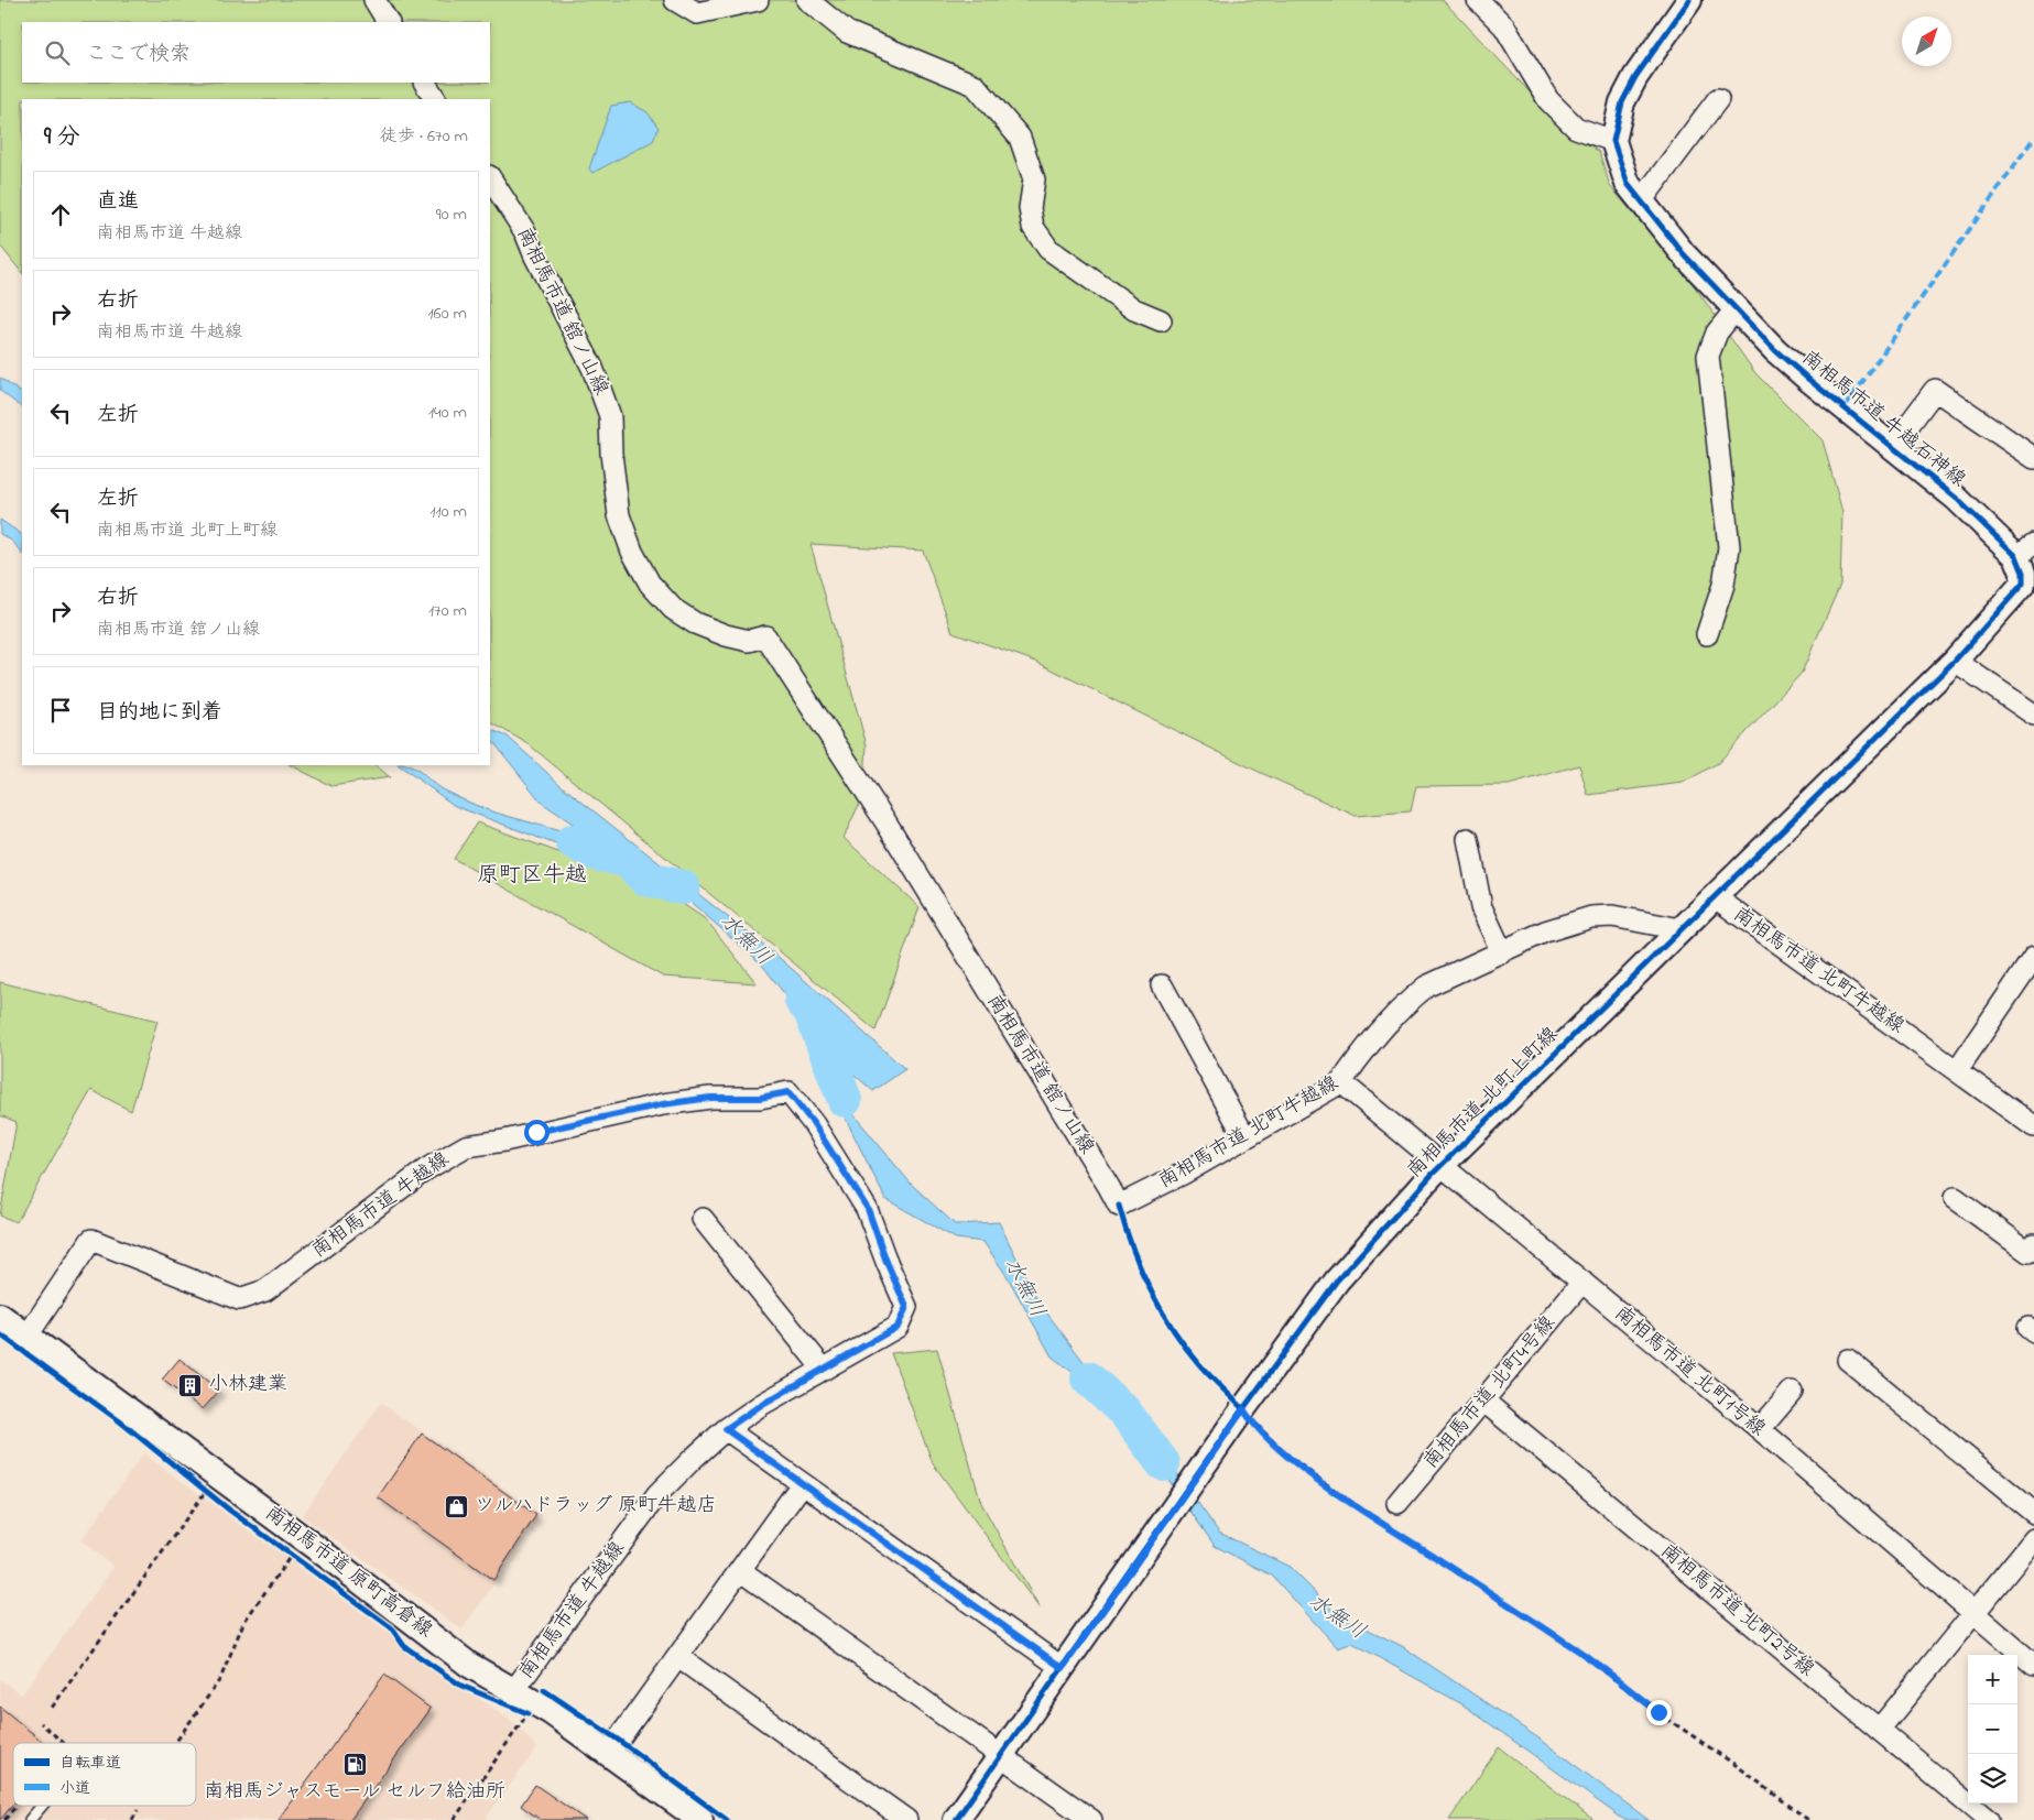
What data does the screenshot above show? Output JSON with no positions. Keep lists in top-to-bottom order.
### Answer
{
  "streets": {
    "street": [
      "南相馬市道 舘ノ山線",
      "南相馬市道 牛越石神線",
      "南相馬市道 北町牛越線",
      "南相馬市道 北町上町線",
      "南相馬市道 牛越線",
      "南相馬市道 北町1号線",
      "南相馬市道 北町4号線",
      "南相馬市道 原町高倉線",
      "南相馬市道 北町2号線"
    ]
  },
  "crossings": [
    ["南相馬市道 舘ノ山線", "南相馬市道 北町牛越線"],
    ["南相馬市道 牛越石神線", "南相馬市道 北町牛越線"],
    ["南相馬市道 北町牛越線", "南相馬市道 北町上町線"],
    ["南相馬市道 北町牛越線", "南相馬市道 北町1号線"],
    ["南相馬市道 北町上町線", "南相馬市道 北町1号線"],
    ["南相馬市道 牛越線", "南相馬市道 原町高倉線"],
    ["南相馬市道 北町1号線", "南相馬市道 北町4号線"],
    ["南相馬市道 北町4号線", "南相馬市道 北町2号線"]
  ],
  "districts": ["原町区牛越"],
  "water": ["水無川"],
  "places": {
    "building": ["小林建業"],
    "shop": ["ツルハドラッグ 原町牛越店"],
    "fuel station": ["南相馬ジャスモール セルフ給油所"]
  },
  "legend": ["自転車道", "小道"],
  "north": "top right",
  "page": {
    "search": "ここで検索",
    "heading": ["9 分", "徒歩 · 670 m"],
    "list": [
      ["直進", "南相馬市道 牛越線", "90 m"],
      ["右折", "南相馬市道 牛越線", "160 m"],
      ["左折", "140 m"],
      ["左折", "南相馬市道 北町上町線", "110 m"],
      ["右折", "南相馬市道 舘ノ山線", "170 m"],
      "目的地に到着"
    ],
    "map_buttons": ["+", "−"]
  }
}
